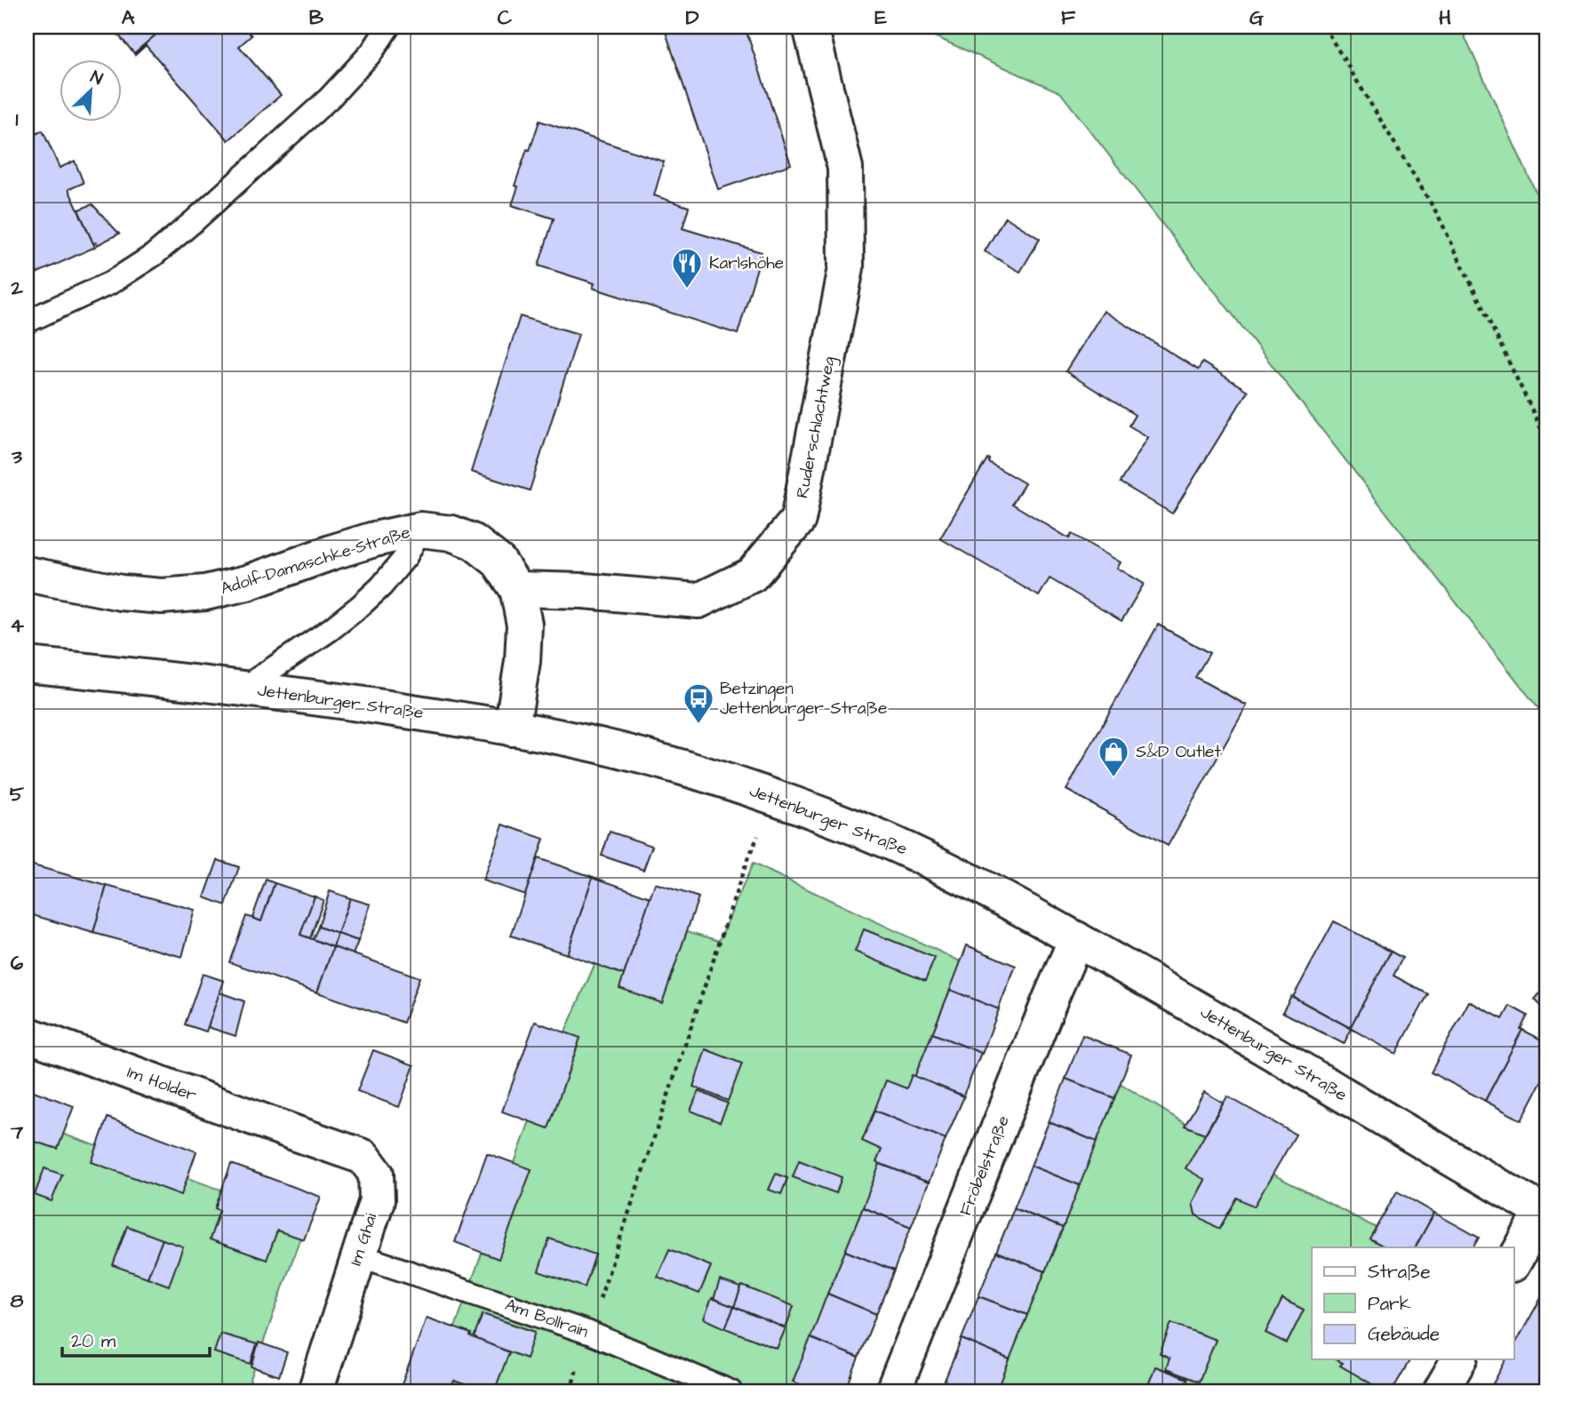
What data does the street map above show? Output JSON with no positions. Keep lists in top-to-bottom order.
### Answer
{
  "streets": {
    "street": [
      "Ruderschlachtweg",
      "Adolf-Damaschke-Straße",
      "Jettenburger Straße",
      "Im Holder",
      "Fröbelstraße",
      "Im Ghai"
    ],
    "lane": ["Am Bollrain"]
  },
  "crossings": [
    ["Ruderschlachtweg", "Adolf-Damaschke-Straße"],
    ["Adolf-Damaschke-Straße", "Jettenburger Straße"],
    ["Jettenburger Straße", "Fröbelstraße"],
    ["Im Holder", "Im Ghai"],
    ["Im Ghai", "Am Bollrain"]
  ],
  "places": {
    "restaurant": ["Karlshöhe"],
    "bus stop": ["Betzingen Jettenburger Straße"],
    "shop": ["S&D Outlet"]
  },
  "legend": ["Straße", "Park", "Gebäude"],
  "scale_bar": "20 m",
  "north": "top right",
  "grid": {
    "columns": [
      "A",
      "B",
      "C",
      "D",
      "E",
      "F",
      "G",
      "H"
    ],
    "rows": [
      "1",
      "2",
      "3",
      "4",
      "5",
      "6",
      "7",
      "8"
    ]
  }
}
